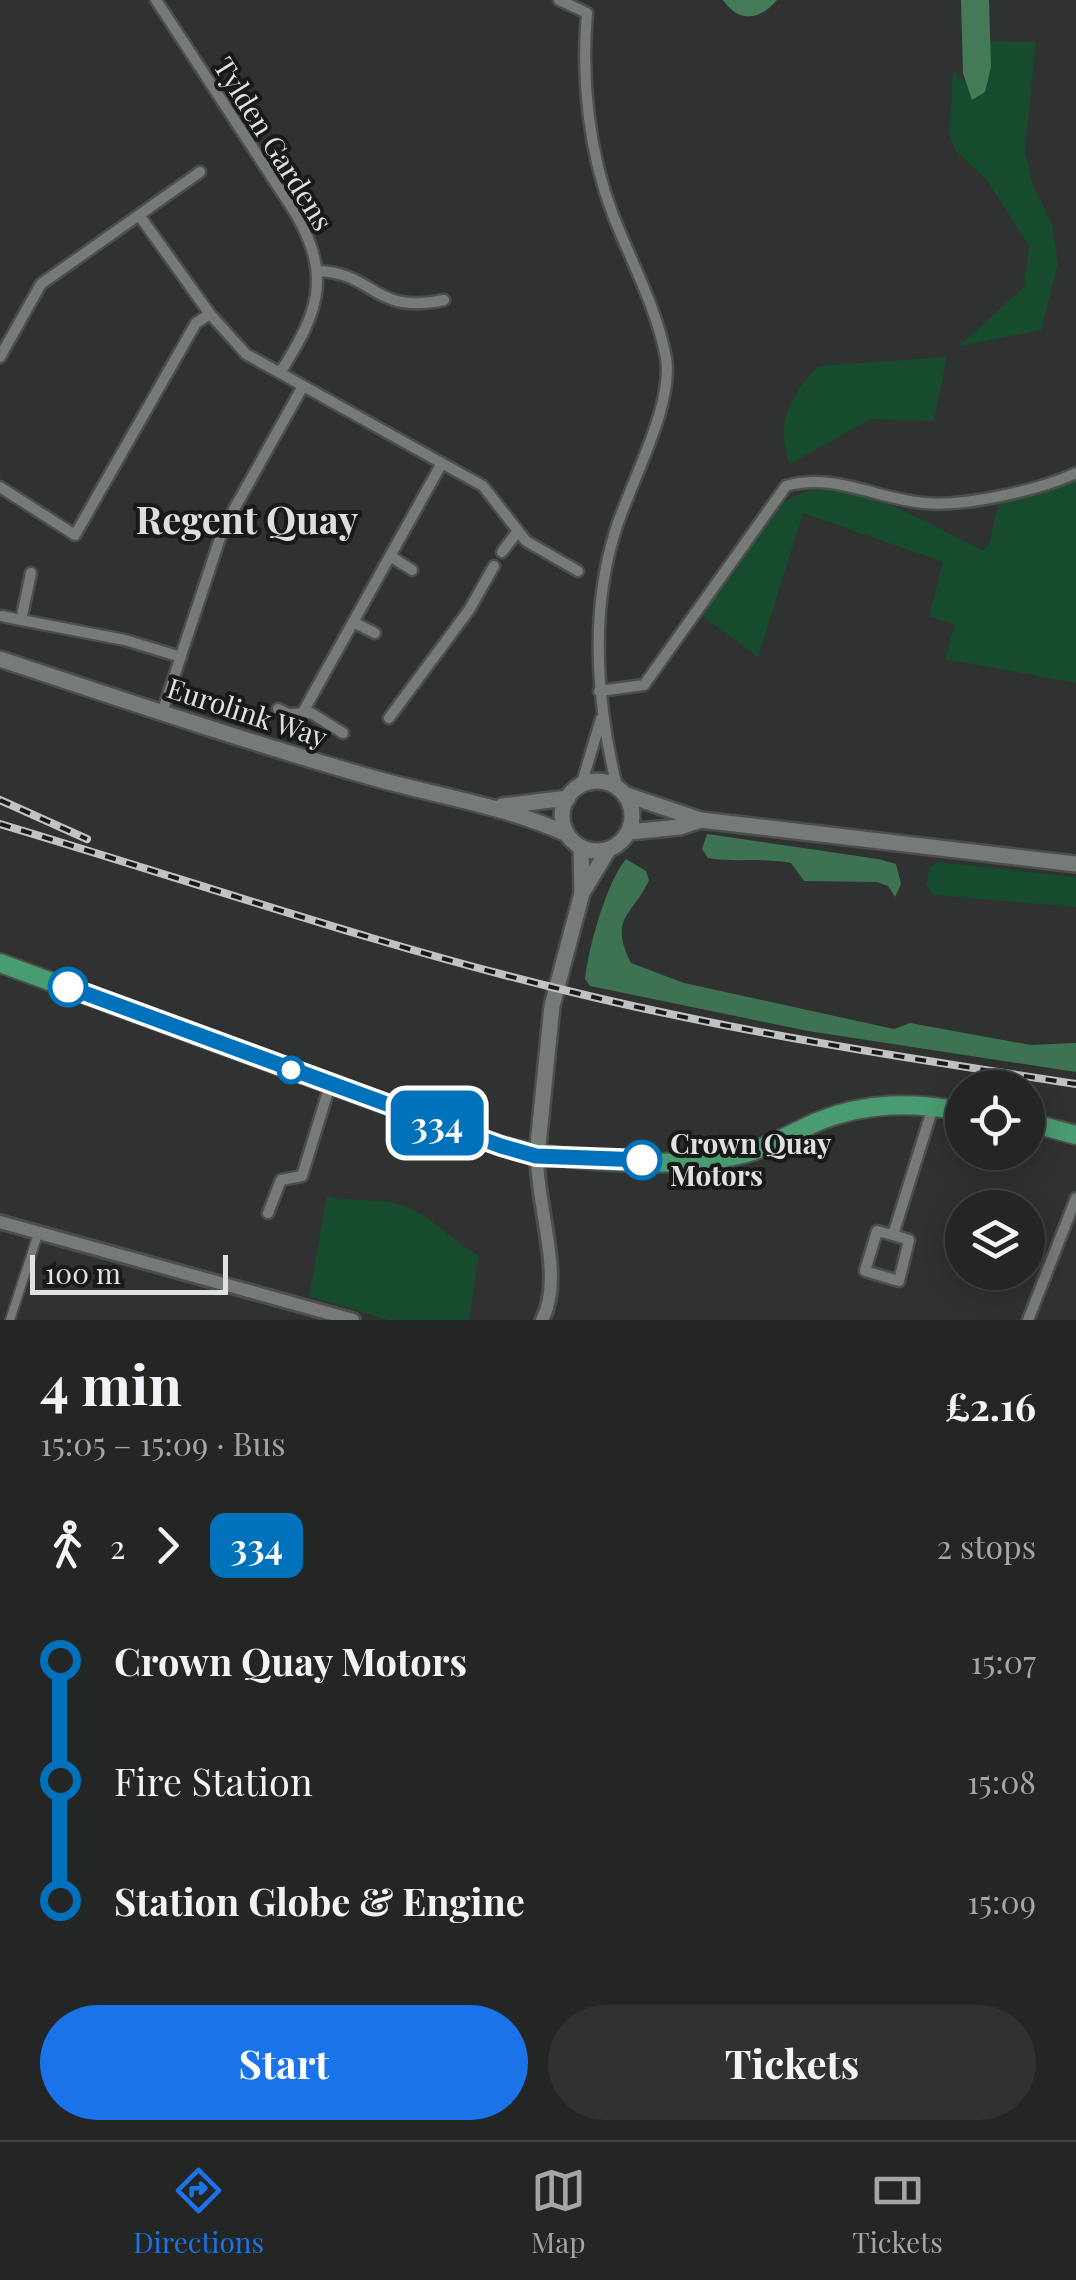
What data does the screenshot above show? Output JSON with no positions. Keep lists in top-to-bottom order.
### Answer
{
  "streets": {
    "main road": ["Eurolink Way"],
    "street": ["Tylden Gardens"]
  },
  "districts": ["Regent Quay"],
  "places": ["Crown Quay Motors"],
  "lines": ["bus line 334"],
  "scale_bar": "100 m",
  "page": {
    "on_map": "334",
    "scale": "100 m",
    "heading": ["4 min", "15:05 – 15:09 · Bus", "£2.16"],
    "legs": ["2", "334", "2 stops"],
    "list": [
      {
        "name": "Crown Quay Motors",
        "value": "15:07"
      },
      {
        "name": "Fire Station",
        "value": "15:08"
      },
      {
        "name": "Station Globe & Engine",
        "value": "15:09"
      }
    ],
    "buttons": ["Start", "Tickets"],
    "tabs": ["Directions", "Map", "Tickets"]
  }
}
